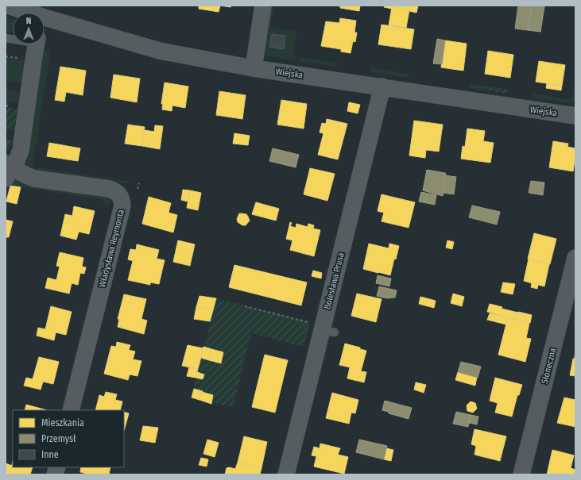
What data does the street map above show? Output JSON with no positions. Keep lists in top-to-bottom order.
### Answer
{
  "streets": {
    "street": [
      "Wiejska",
      "Władysława Reymonta",
      "Bolesława Prusa",
      "Słoneczna"
    ]
  },
  "crossings": [
    ["Wiejska", "Bolesława Prusa"]
  ],
  "legend": ["Mieszkania", "Przemysł", "Inne"],
  "north": "top"
}
